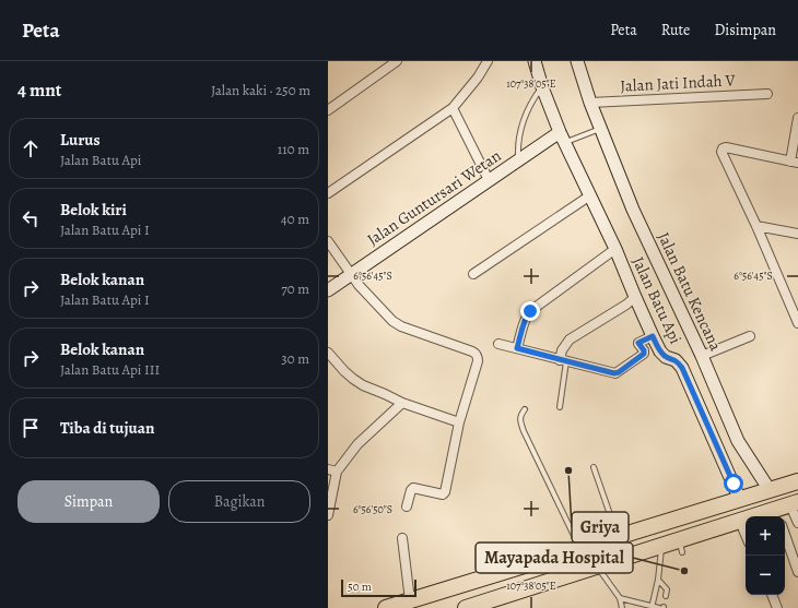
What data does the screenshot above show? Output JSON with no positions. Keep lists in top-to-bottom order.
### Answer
{
  "streets": {
    "street": [
      "Jalan Jati Indah V",
      "Jalan Guntursari Wetan",
      "Jalan Batu Kencana",
      "Jalan Batu Api"
    ]
  },
  "crossings": [
    ["Jalan Jati Indah V", "Jalan Batu Kencana"],
    ["Jalan Guntursari Wetan", "Jalan Batu Api"]
  ],
  "places": ["Griya", "Mayapada Hospital"],
  "scale_bar": "50 m",
  "page": {
    "header": "Peta",
    "nav": ["Peta", "Rute", "Disimpan"],
    "heading": ["4 mnt", "Jalan kaki · 250 m"],
    "list": [
      ["Lurus", "Jalan Batu Api", "110 m"],
      ["Belok kiri", "Jalan Batu Api I", "40 m"],
      ["Belok kanan", "Jalan Batu Api I", "70 m"],
      ["Belok kanan", "Jalan Batu Api III", "30 m"],
      "Tiba di tujuan"
    ],
    "buttons": ["Simpan", "Bagikan"],
    "map_buttons": ["+", "−"],
    "scale": "50 m"
  },
  "coordinates": ["107°38'05\"E", "6°56'45\"S", "6°56'50\"S"]
}
